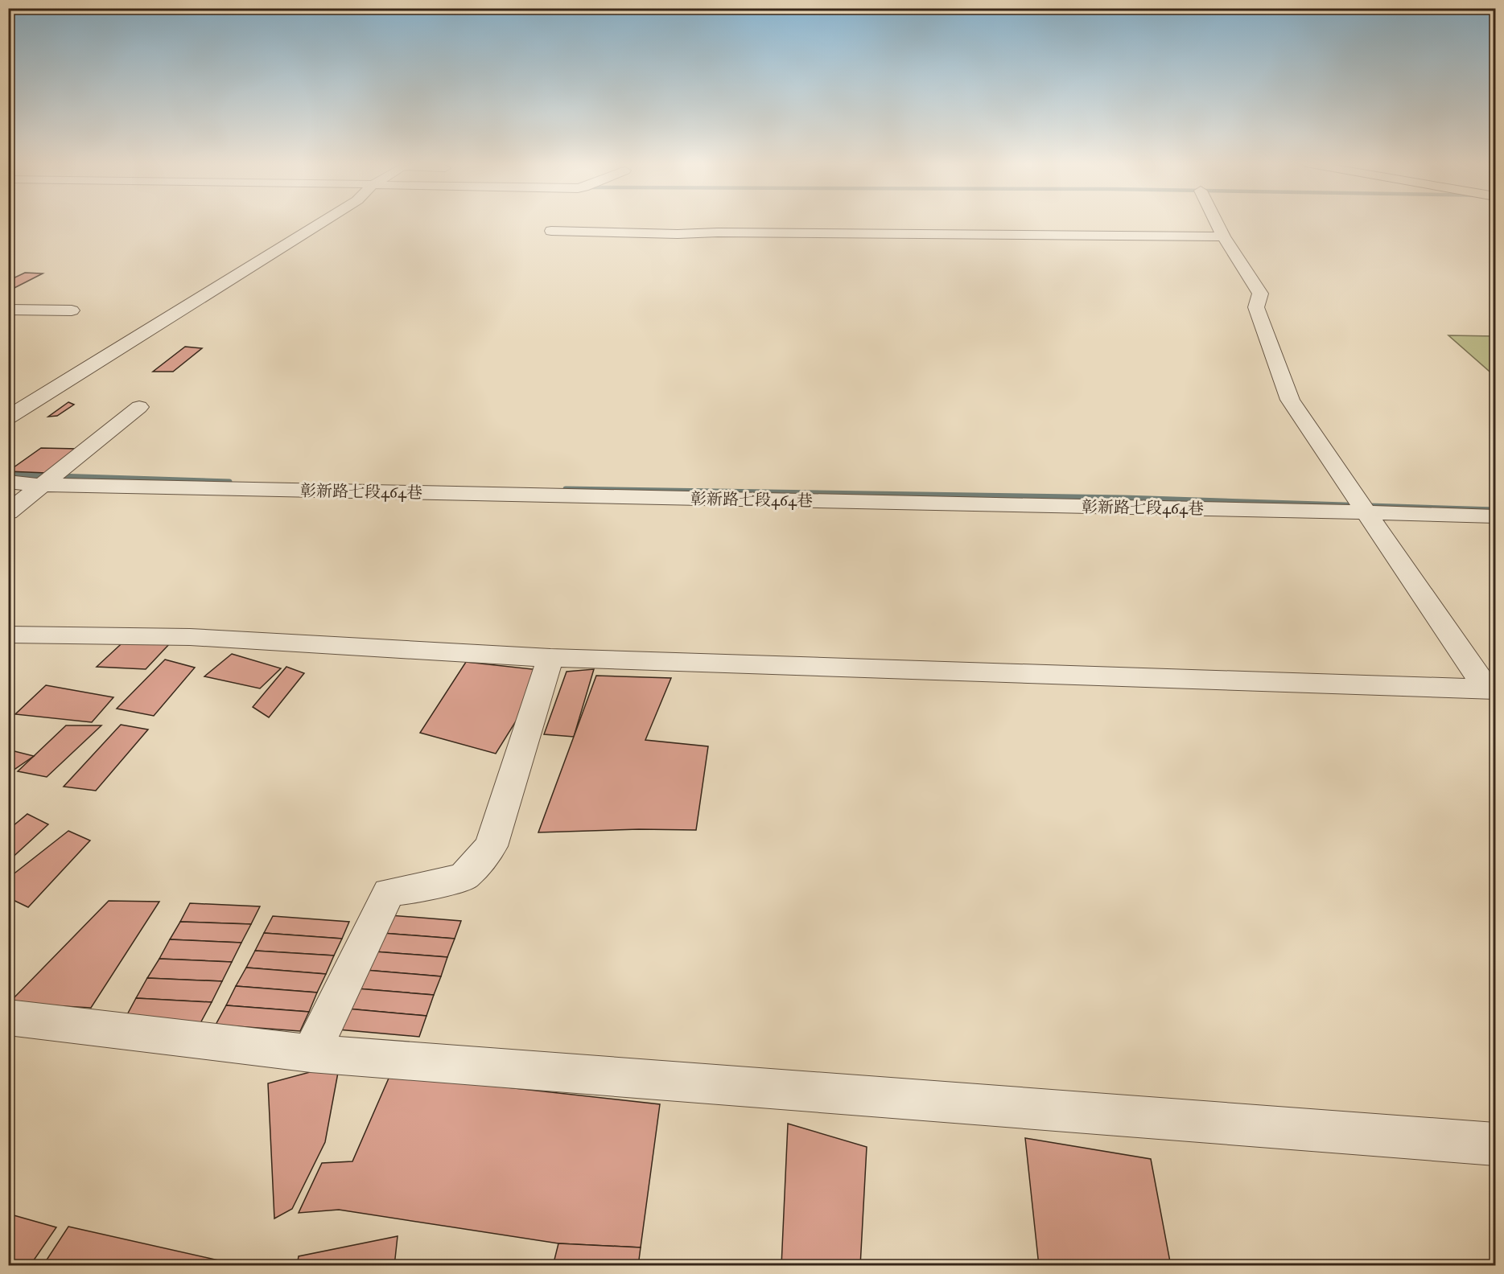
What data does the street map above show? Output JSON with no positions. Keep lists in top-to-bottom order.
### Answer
{
  "streets": {
    "street": ["彰新路七段464巷"]
  }
}
